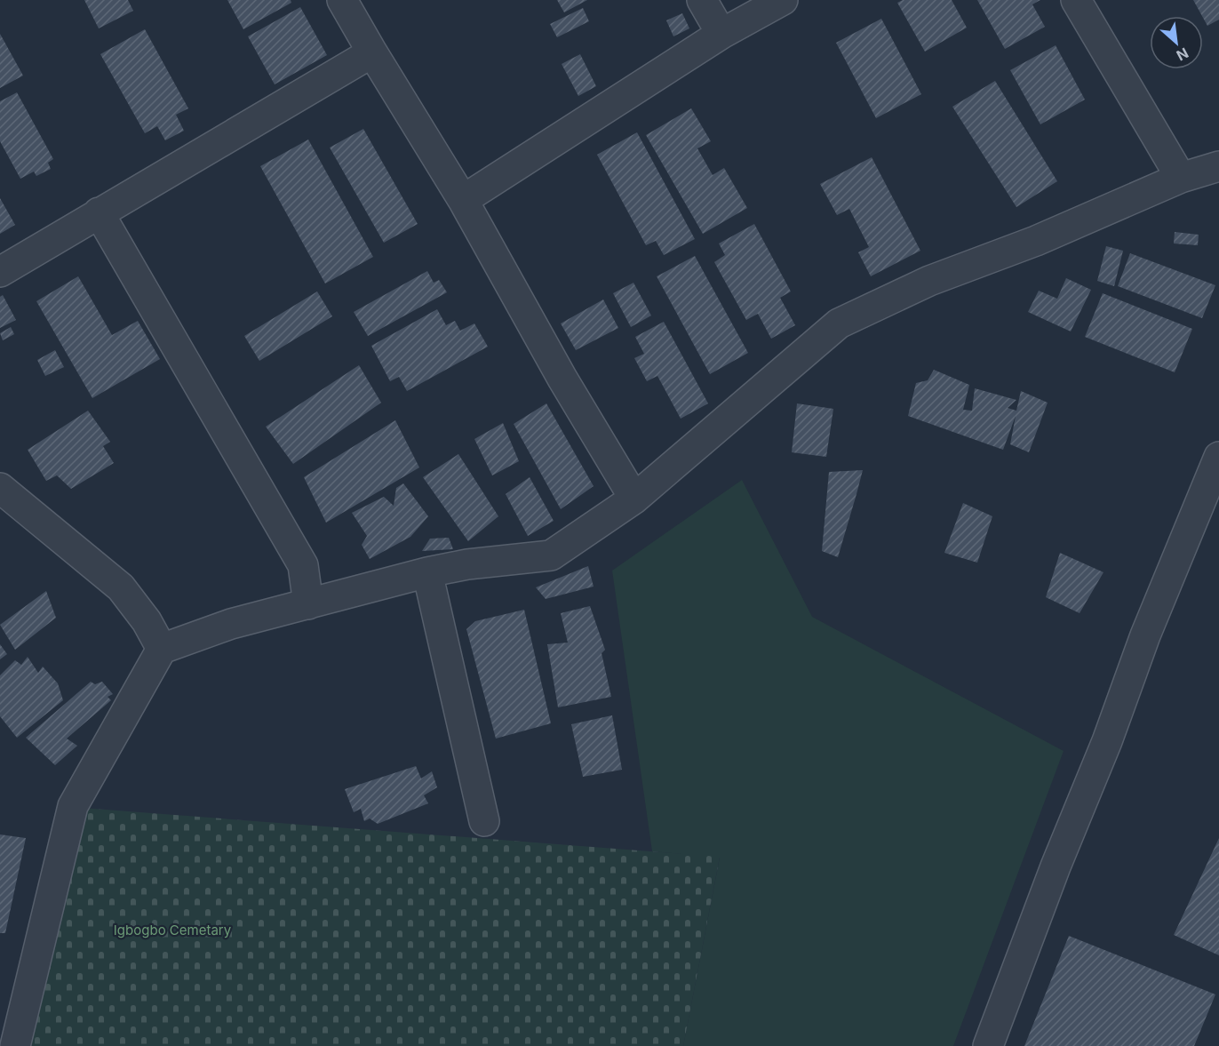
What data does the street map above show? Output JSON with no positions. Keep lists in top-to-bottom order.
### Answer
{
  "parks": ["Igbogbo Cemetary"],
  "north": "bottom right"
}
